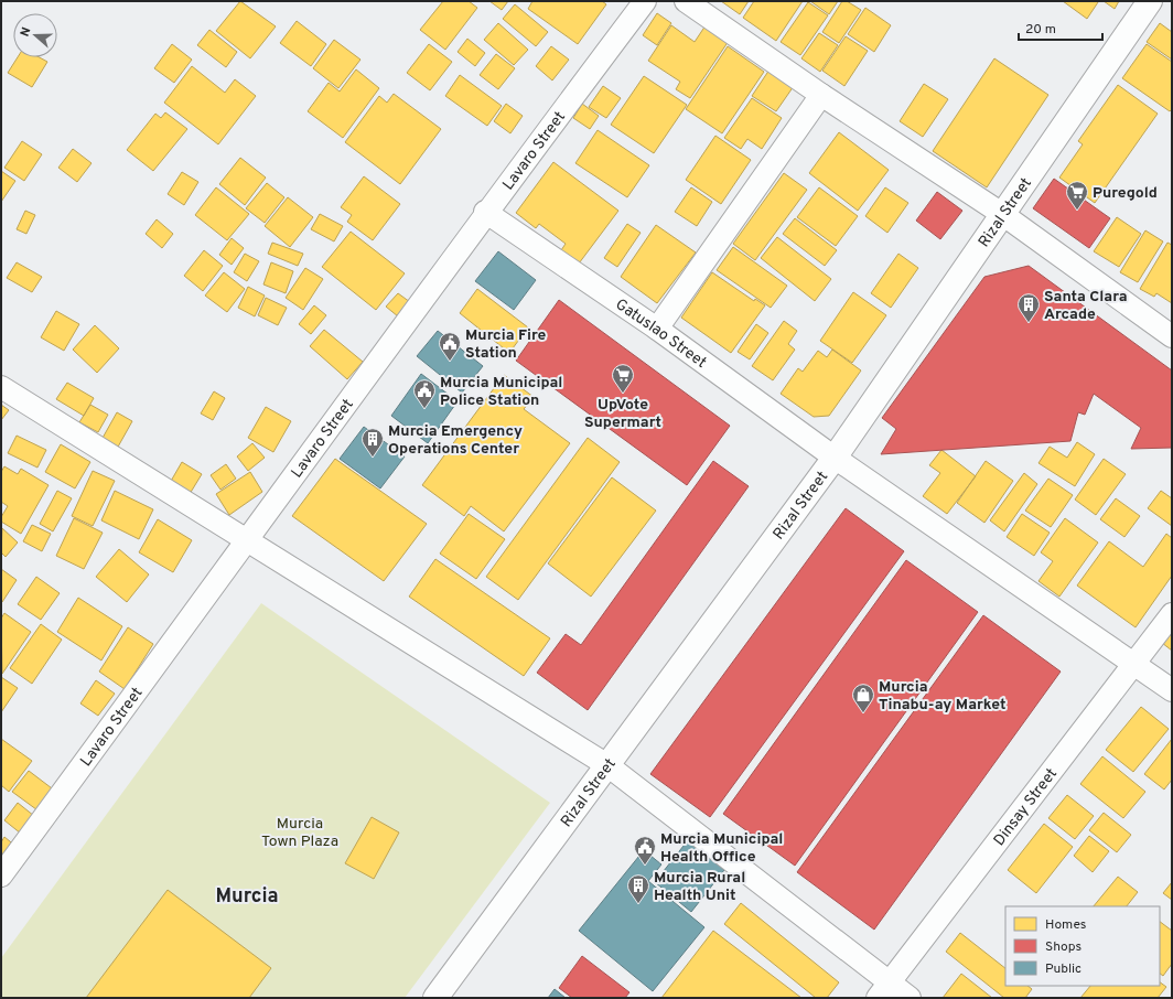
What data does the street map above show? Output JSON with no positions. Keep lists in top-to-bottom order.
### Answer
{
  "streets": {
    "street": [
      "Lavaro Street",
      "Rizal Street",
      "Gatuslao Street",
      "Dinsay Street"
    ]
  },
  "crossings": [
    ["Lavaro Street", "Gatuslao Street"],
    ["Rizal Street", "Gatuslao Street"],
    ["Gatuslao Street", "Dinsay Street"]
  ],
  "districts": ["Murcia"],
  "parks": ["Murcia Town Plaza"],
  "places": {
    "supermarket": ["Puregold", "UpVote Supermart"],
    "building": ["Santa Clara Arcade", "Murcia Emergency Operations Center", "Murcia Rural Health Unit"],
    "public building": ["Murcia Fire Station", "Murcia Municipal Police Station", "Murcia Municipal Health Office"],
    "shop": ["Murcia Tinabu-ay Market"]
  },
  "legend": ["Homes", "Shops", "Public"],
  "scale_bar": "20 m",
  "north": "left"
}
